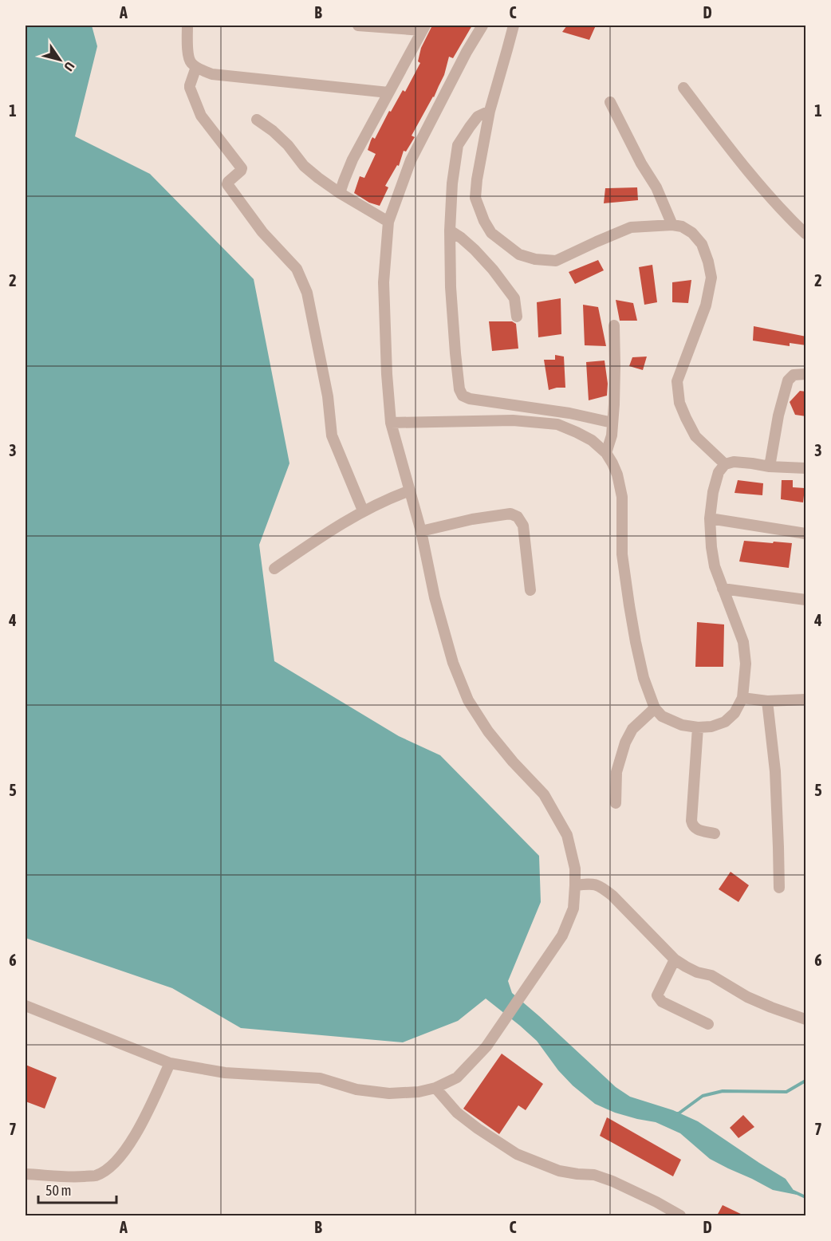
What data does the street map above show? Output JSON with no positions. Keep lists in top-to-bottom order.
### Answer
{
  "scale_bar": "50 m",
  "north": "bottom right",
  "grid": {
    "columns": [
      "A",
      "B",
      "C",
      "D"
    ],
    "rows": [
      "1",
      "2",
      "3",
      "4",
      "5",
      "6",
      "7"
    ]
  }
}
